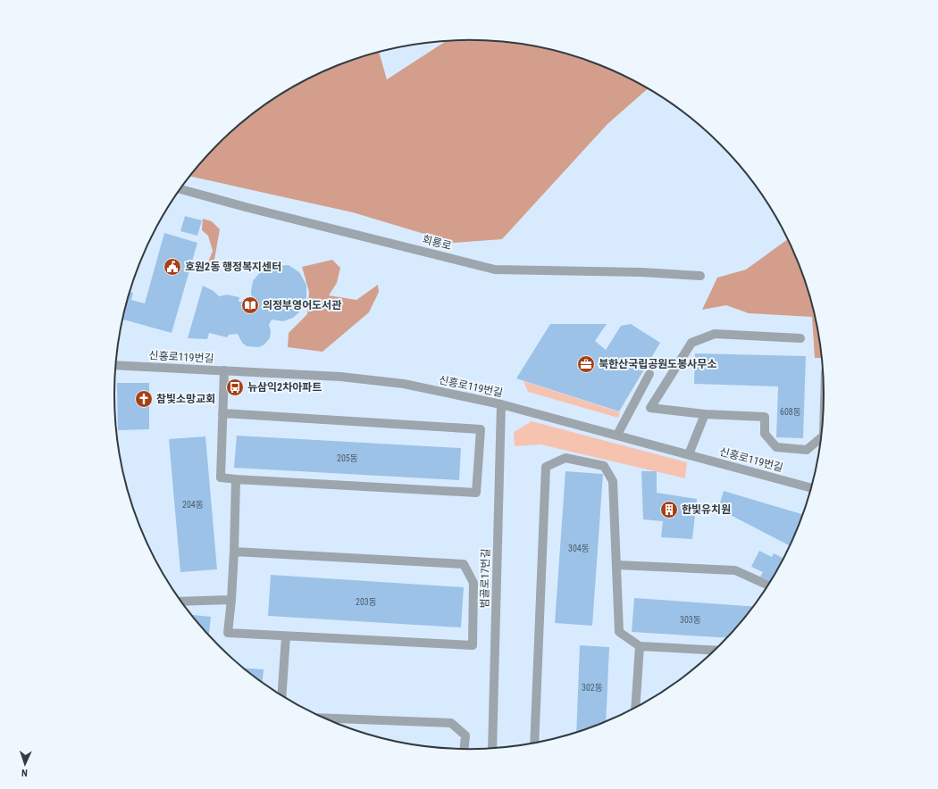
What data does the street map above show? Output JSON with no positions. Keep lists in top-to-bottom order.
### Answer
{
  "streets": {
    "street": ["회룡로", "신흥로119번길", "범골로17번길"]
  },
  "crossings": [
    ["신흥로119번길", "범골로17번길"]
  ],
  "places": {
    "public building": ["호원2동 행정복지센터"],
    "library": ["의정부영어도서관"],
    "office": ["북한산국립공원도봉사무소"],
    "bus stop": ["뉴삼익2차아파트"],
    "church": ["참빛소망교회"],
    "building": ["한빛유치원"]
  },
  "house_numbers": [
    "608동",
    "205동",
    "204동",
    "304동",
    "203동",
    "303동",
    "302동"
  ],
  "north": "bottom"
}
